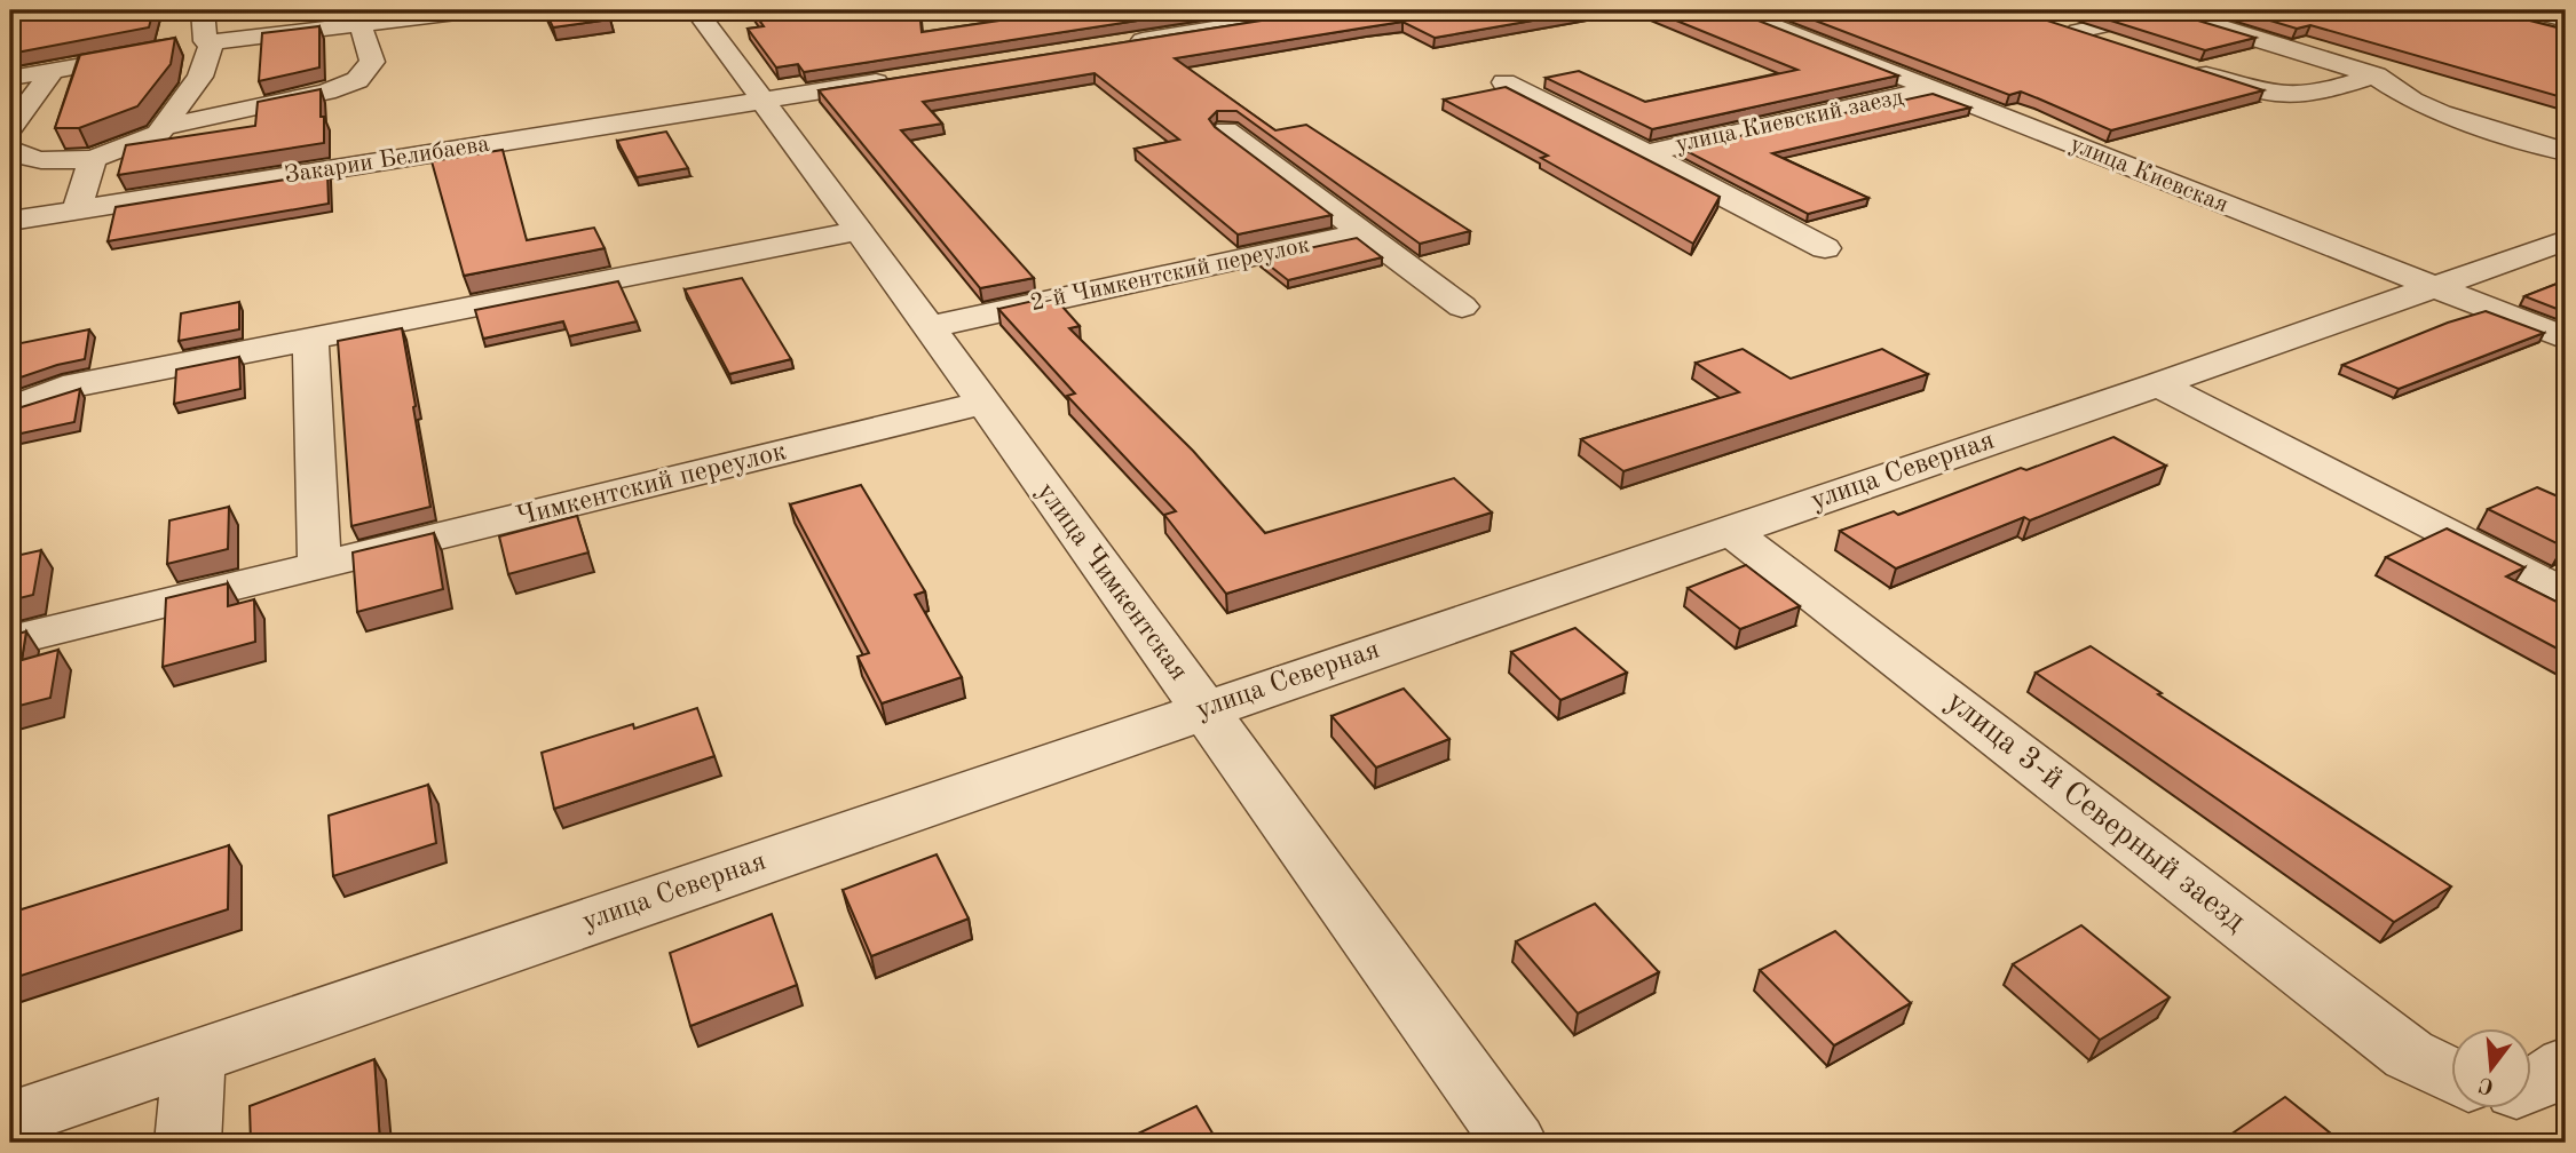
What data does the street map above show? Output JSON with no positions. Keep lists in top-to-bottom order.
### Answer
{
  "streets": {
    "street": [
      "улица Киевский заезд",
      "Закарии Белибаева",
      "улица Киевская",
      "2-й Чимкентский переулок",
      "улица Северная",
      "Чимкентский переулок",
      "улица Чимкентская",
      "улица 3-й Северный заезд"
    ]
  },
  "crossings": [
    ["улица Киевский заезд", "улица Киевская"],
    ["Закарии Белибаева", "улица Чимкентская"],
    ["улица Киевская", "улица Северная"],
    ["2-й Чимкентский переулок", "улица Чимкентская"],
    ["улица Северная", "улица Чимкентская"],
    ["улица Северная", "улица 3-й Северный заезд"],
    ["Чимкентский переулок", "улица Чимкентская"]
  ],
  "north": "bottom"
}
